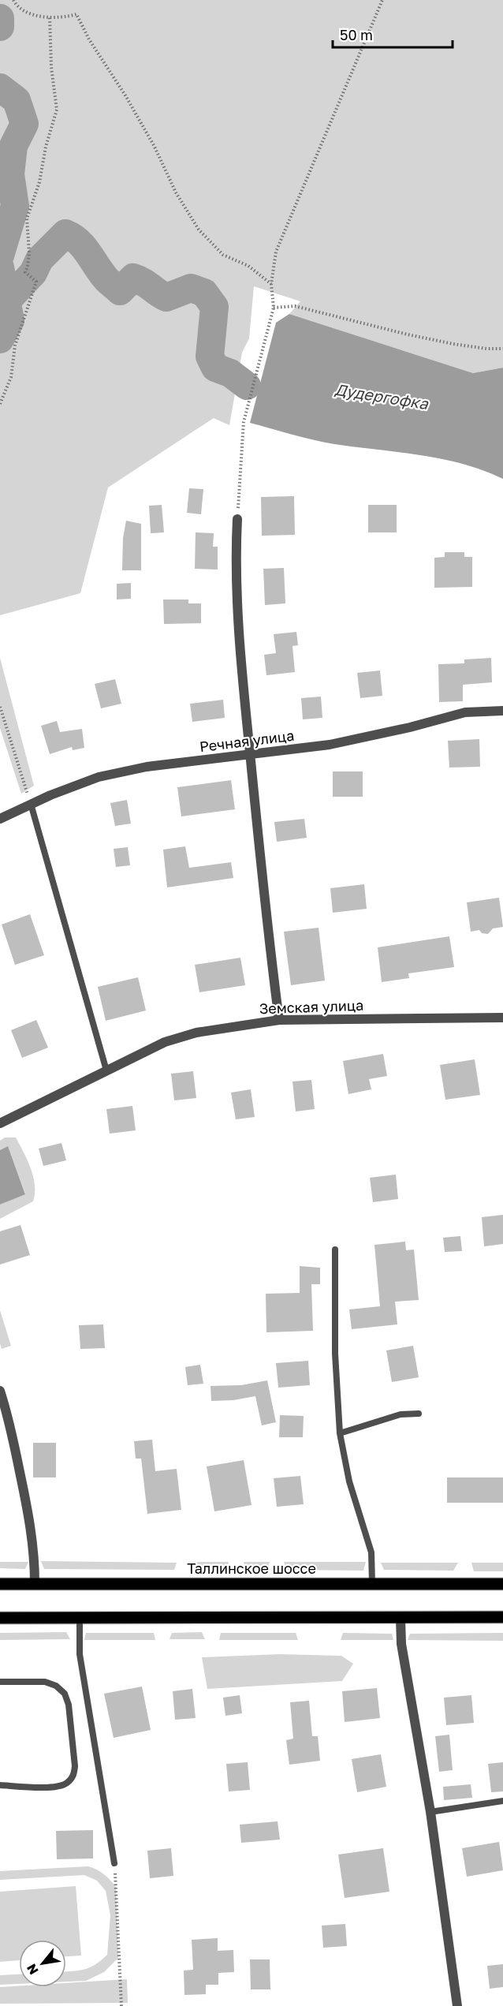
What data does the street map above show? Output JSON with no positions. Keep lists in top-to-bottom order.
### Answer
{
  "streets": {
    "main road": ["Таллинское шоссе"],
    "street": ["Речная улица", "Земская улица"]
  },
  "water": ["Дудергофка"],
  "scale_bar": "50 m",
  "north": "bottom left"
}
